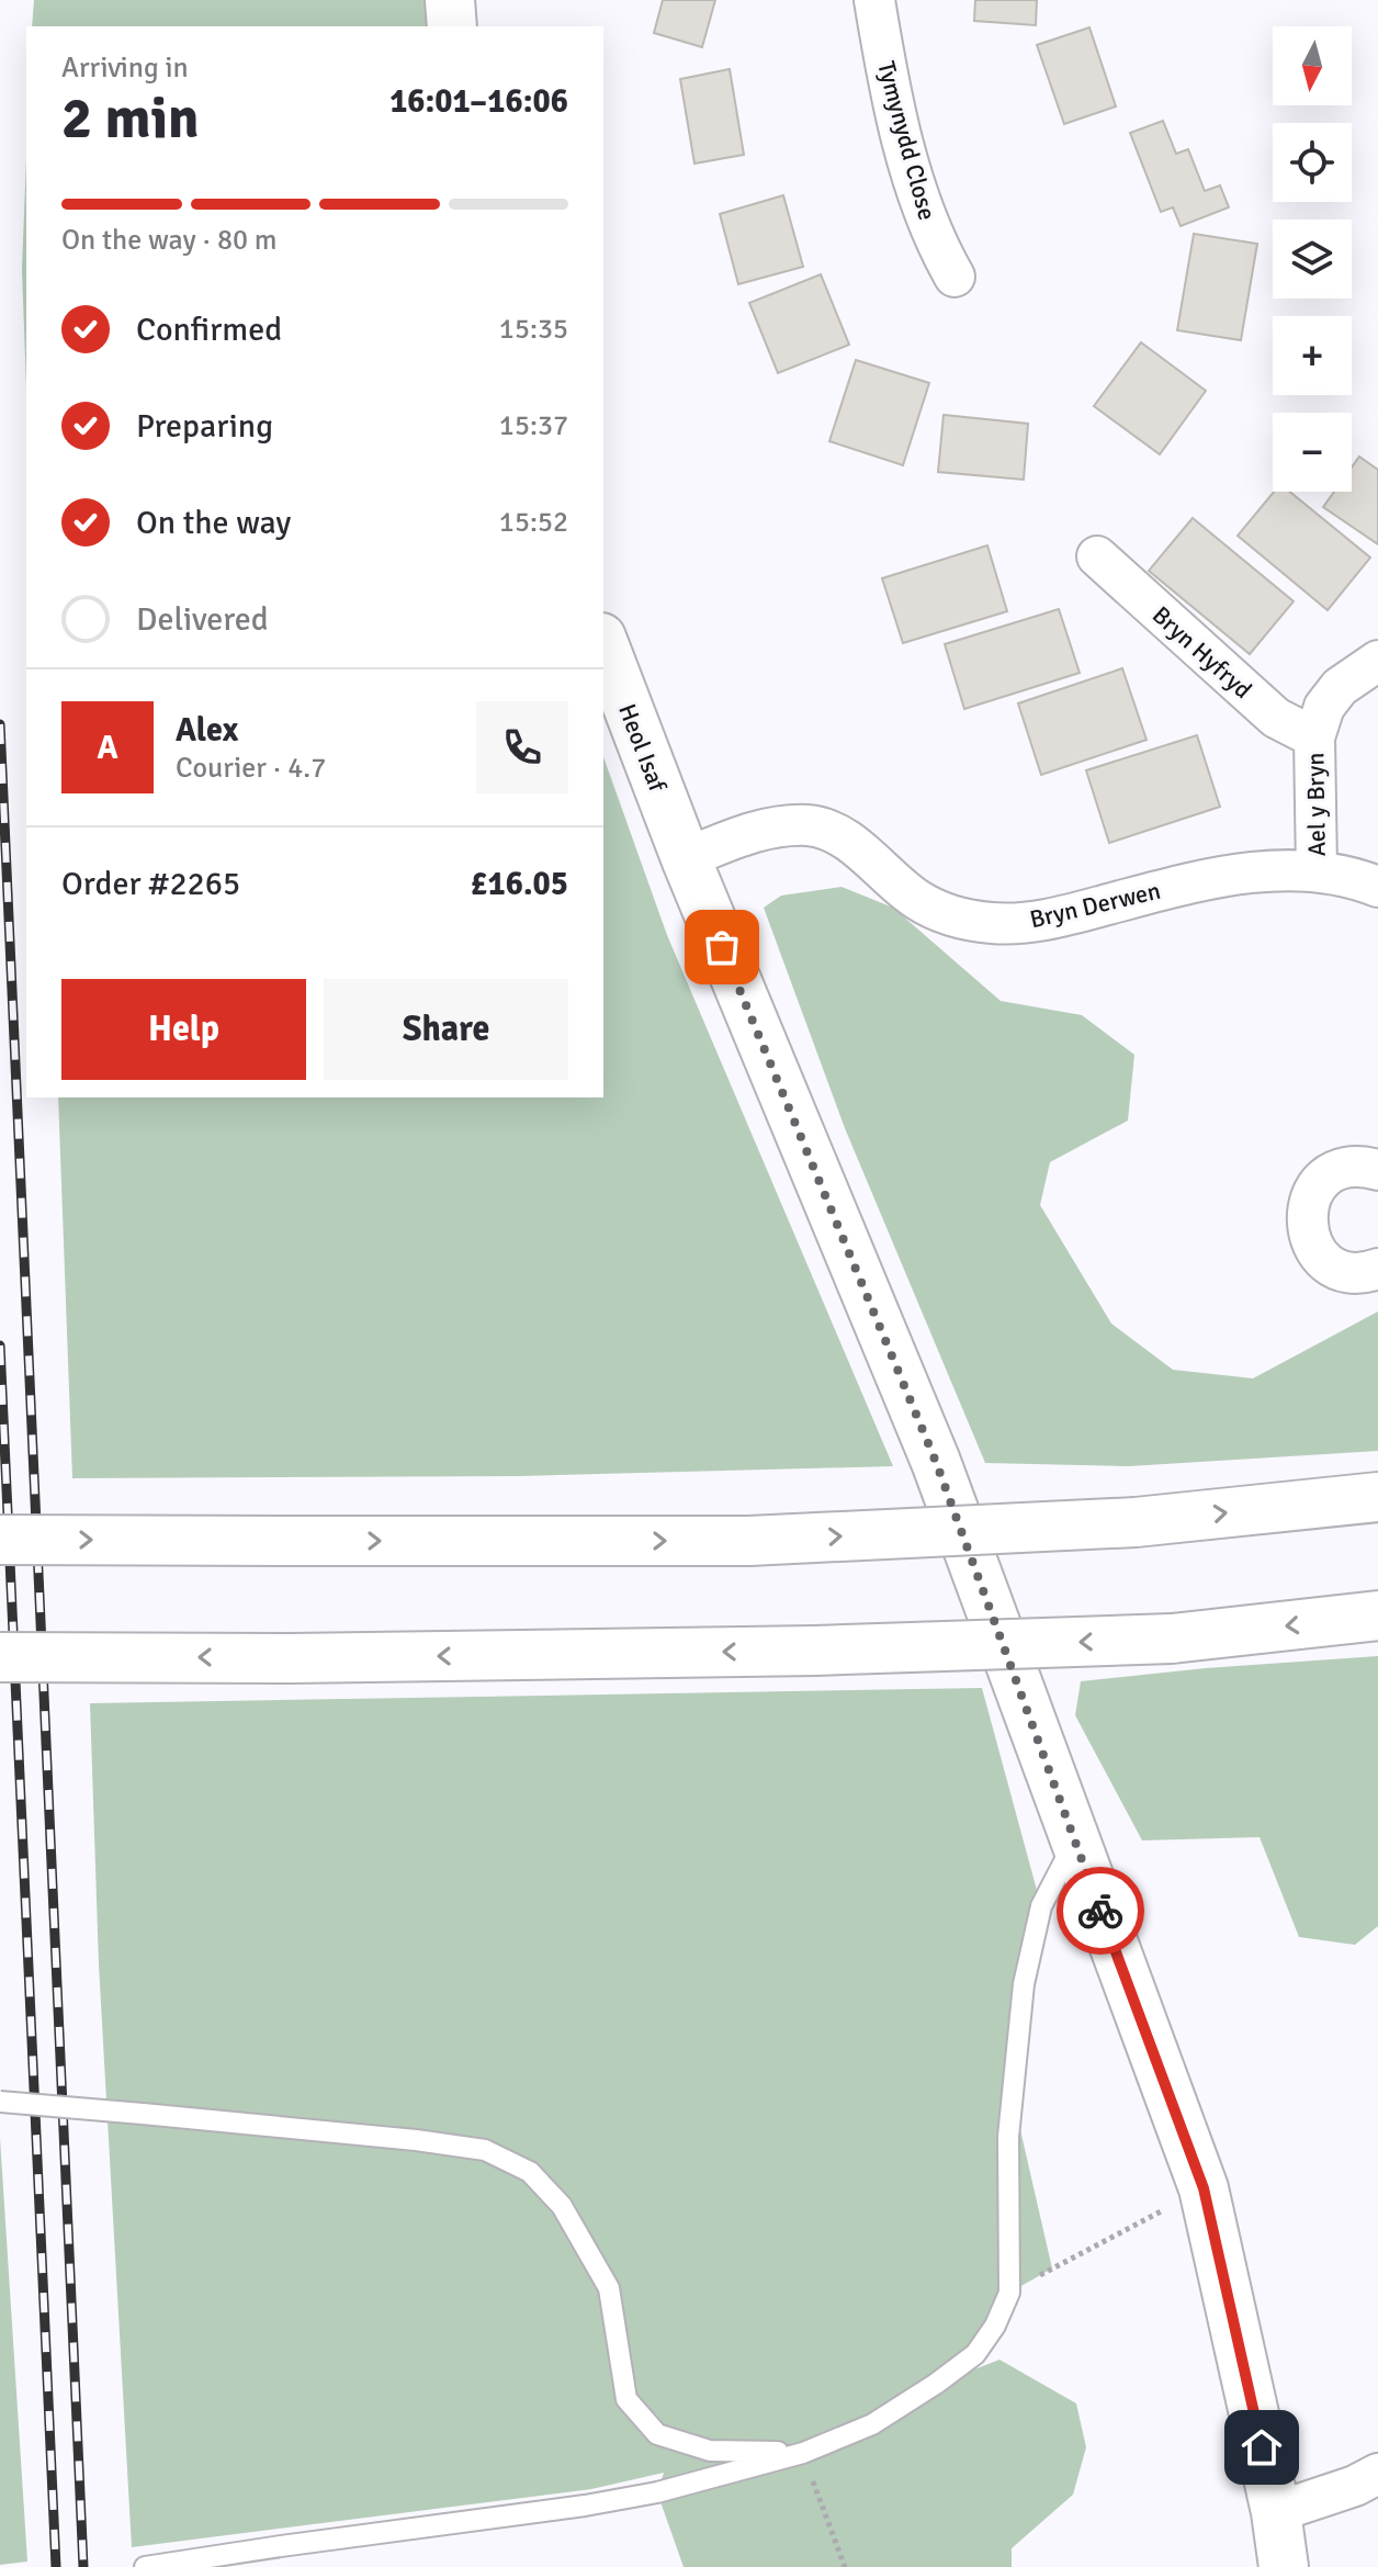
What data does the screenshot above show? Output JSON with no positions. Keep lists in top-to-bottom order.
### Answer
{
  "streets": {
    "main road": ["Heol Isaf"],
    "street": [
      "Tymynydd Close",
      "Bryn Hyfryd",
      "Ael y Bryn",
      "Bryn Derwen"
    ]
  },
  "crossings": [
    ["Bryn Hyfryd", "Ael y Bryn"],
    ["Heol Isaf", "Bryn Derwen"],
    ["Ael y Bryn", "Bryn Derwen"]
  ],
  "north": "bottom",
  "page": {
    "map_buttons": ["+", "−"],
    "heading": ["2 min", "Arriving in", "16:01–16:06"],
    "panel": [
      "Alex",
      "Courier · 4.7",
      "Order #2265",
      "£16.05"
    ],
    "bar": "On the way · 80 m",
    "list": [
      ["Confirmed", "15:35"],
      ["Preparing", "15:37"],
      ["On the way", "15:52"],
      "Delivered"
    ],
    "round": "A",
    "buttons": ["Help", "Share"]
  }
}
